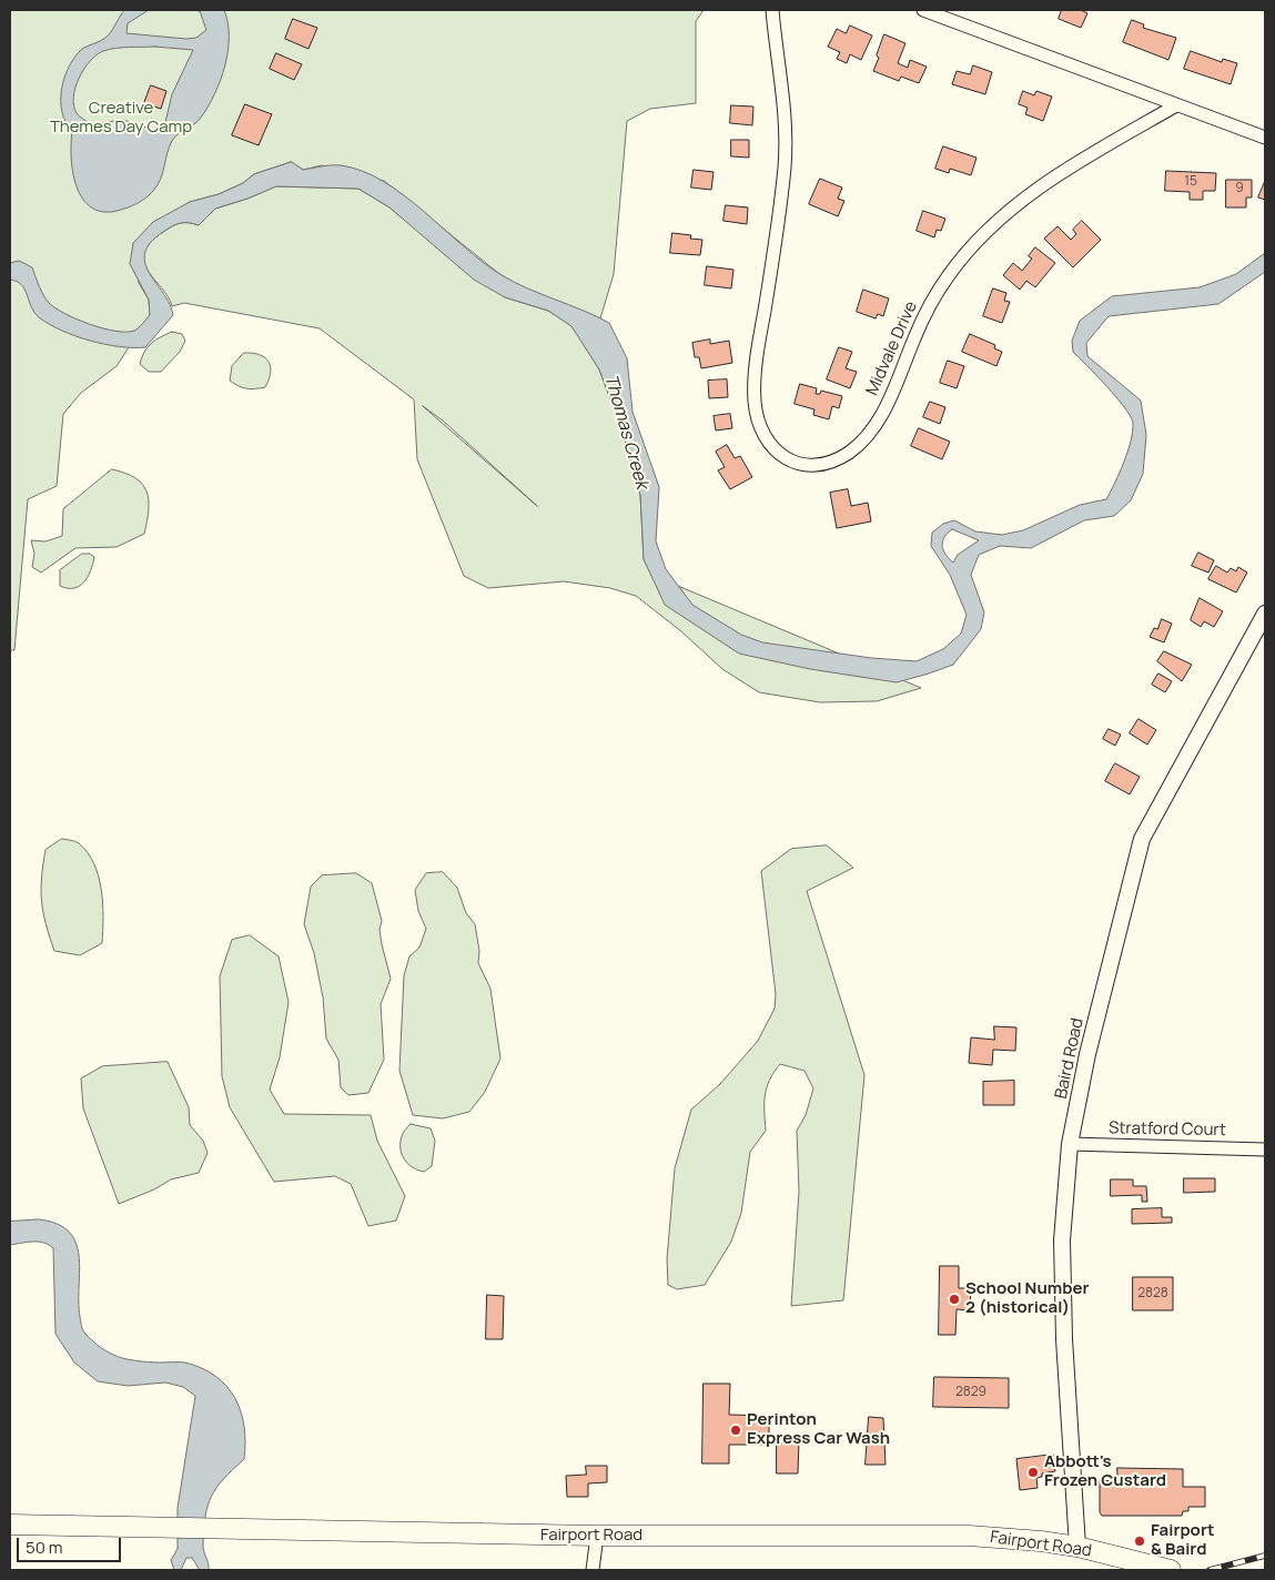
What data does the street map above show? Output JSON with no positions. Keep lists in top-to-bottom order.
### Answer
{
  "streets": {
    "main road": ["Fairport Road"],
    "street": ["Midvale Drive", "Baird Road", "Stratford Court"]
  },
  "crossings": [
    ["Baird Road", "Stratford Court"],
    ["Baird Road", "Fairport Road"]
  ],
  "water": ["Thomas Creek"],
  "parks": ["Creative Themes Day Camp"],
  "places": [
    "School Number 2 (historical)",
    "Perinton Express Car Wash",
    "Abbott's Frozen Custard",
    "Fairport & Baird"
  ],
  "house_numbers": [
    "15",
    "9",
    "2828",
    "2829"
  ],
  "scale_bar": "50 m"
}
